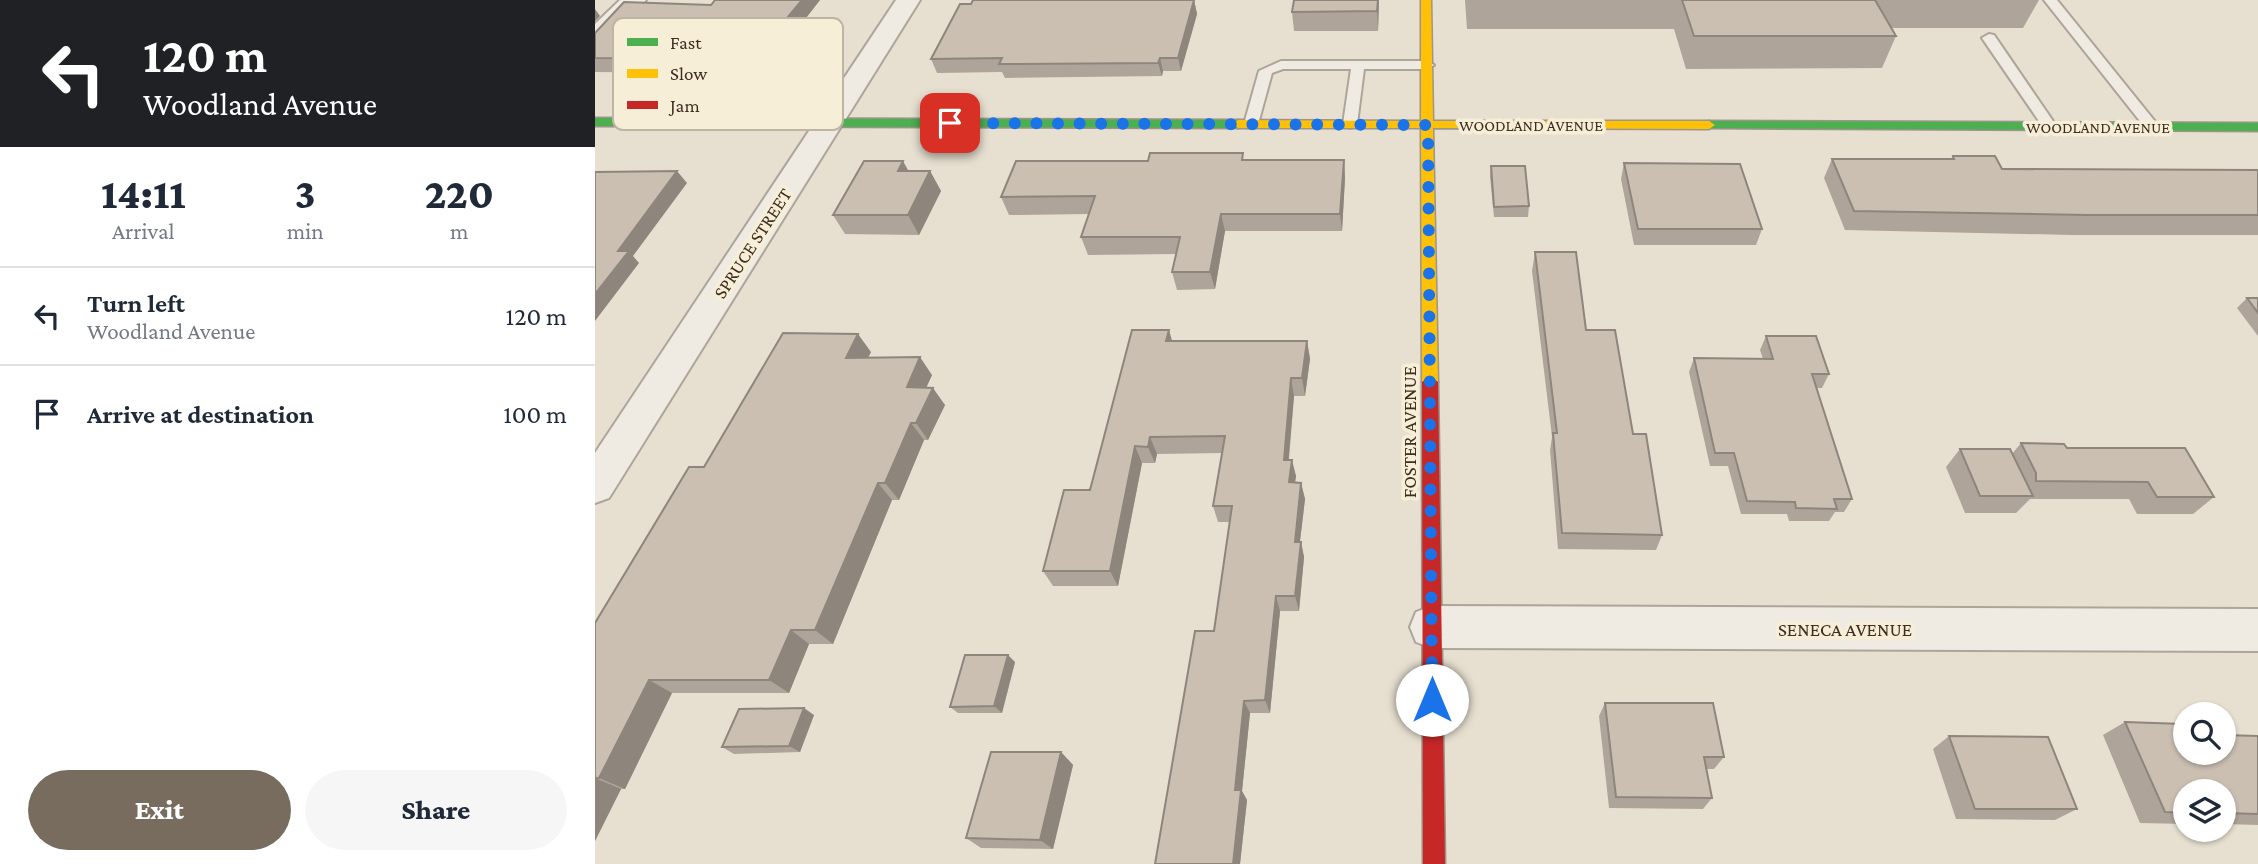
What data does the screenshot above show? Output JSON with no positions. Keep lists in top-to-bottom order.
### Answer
{
  "streets": {
    "street": [
      "WOODLAND AVENUE",
      "SPRUCE STREET",
      "FOSTER AVENUE",
      "SENECA AVENUE"
    ]
  },
  "crossings": [
    ["WOODLAND AVENUE", "FOSTER AVENUE"],
    ["FOSTER AVENUE", "SENECA AVENUE"]
  ],
  "legend": ["Fast", "Slow", "Jam"],
  "page": {
    "turn": ["120 m", "Woodland Avenue"],
    "eta": [
      "14:11",
      "Arrival",
      "3",
      "min",
      "220",
      "m"
    ],
    "list": [
      {
        "name": "Turn left",
        "note": "Woodland Avenue",
        "value": "120 m"
      },
      {
        "name": "Arrive at destination",
        "value": "100 m"
      }
    ],
    "buttons": ["Exit", "Share"]
  }
}
